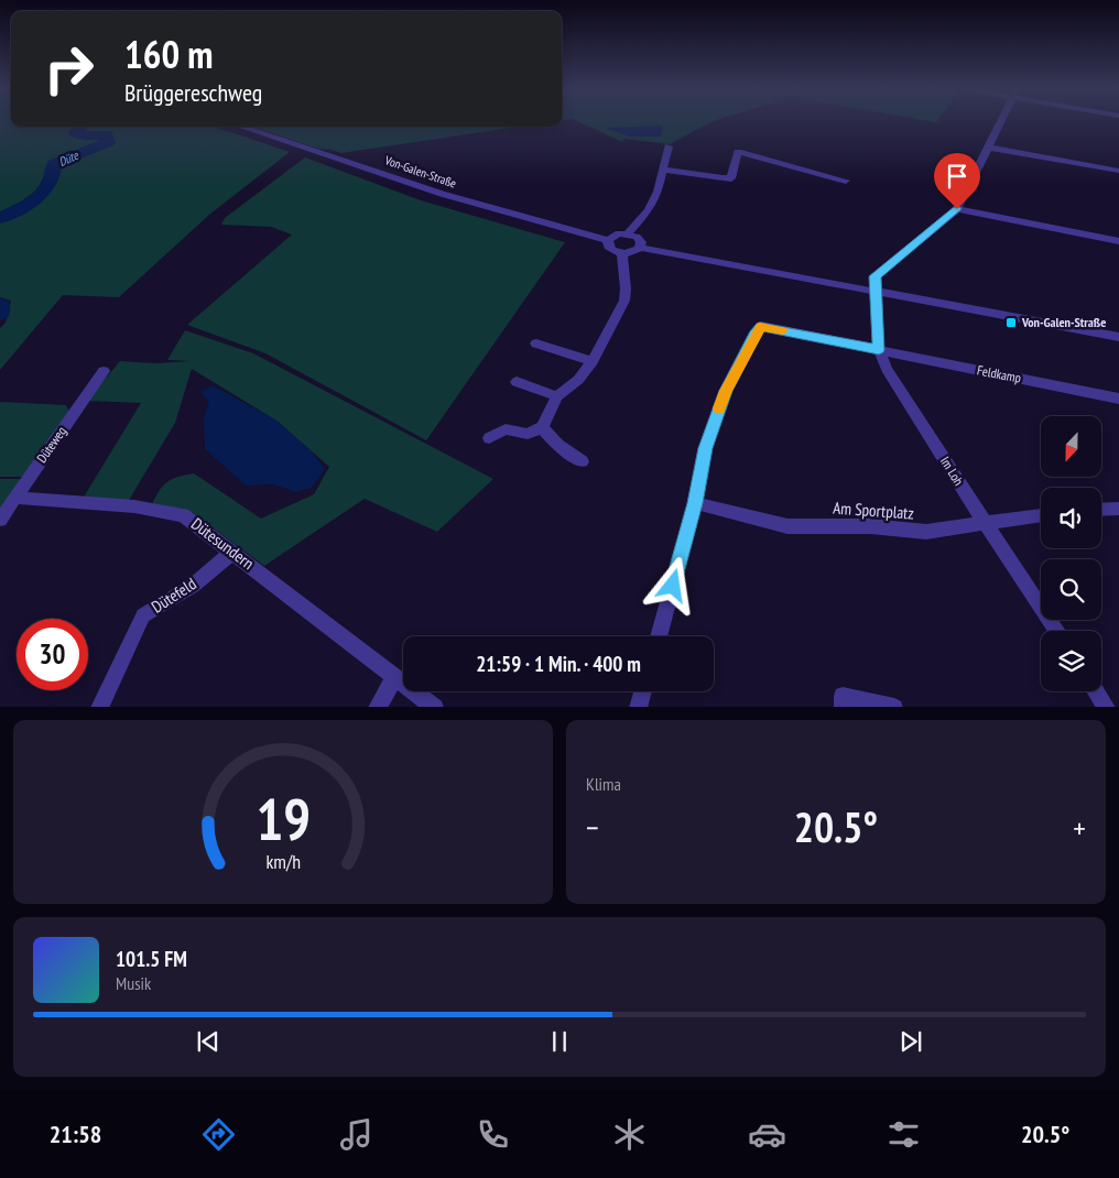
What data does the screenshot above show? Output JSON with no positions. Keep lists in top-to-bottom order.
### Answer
{
  "streets": {
    "street": [
      "Von-Galen-Straße",
      "Feldkamp",
      "Düteweg",
      "Im Loh",
      "Am Sportplatz",
      "Dütesundern",
      "Dütefeld"
    ]
  },
  "crossings": [
    ["Feldkamp", "Im Loh"],
    ["Feldkamp", "Am Sportplatz"],
    ["Düteweg", "Dütesundern"],
    ["Im Loh", "Am Sportplatz"],
    ["Dütesundern", "Dütefeld"]
  ],
  "water": ["Düte"],
  "places": {
    "transit": ["Von-Galen-Straße"]
  },
  "north": "bottom",
  "page": {
    "turn": ["160 m", "Brüggereschweg"],
    "limit": "30",
    "trip": "21:59 · 1 Min. · 400 m",
    "tile": "Klima",
    "heat": ["−", "20.5°", "+"],
    "song": ["101.5 FM", "Musik"],
    "tabs": ["21:58", "20.5°"],
    "gauge": ["19", "km/h"]
  }
}
